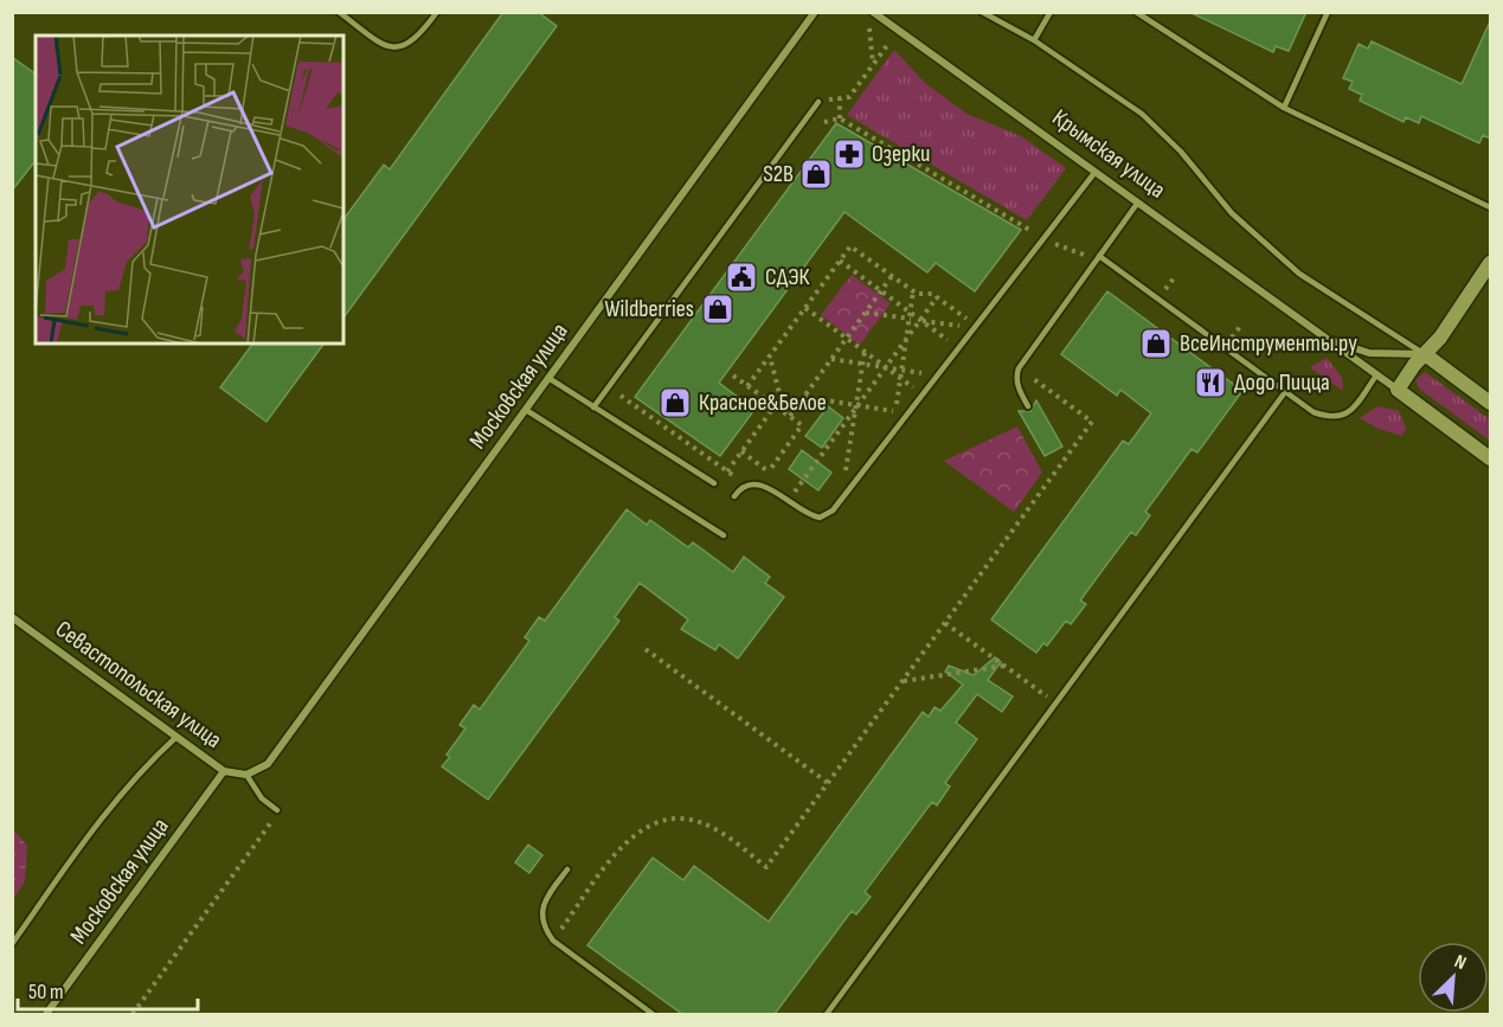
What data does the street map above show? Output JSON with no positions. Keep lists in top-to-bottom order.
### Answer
{
  "streets": {
    "street": ["Крымская улица", "Московская улица", "Севастопольская улица"]
  },
  "crossings": [
    ["Московская улица", "Севастопольская улица"]
  ],
  "places": {
    "pharmacy": ["Озерки"],
    "shop": [
      "S2B",
      "Wildberries",
      "ВсеИнструменты.ру",
      "Красное&Белое"
    ],
    "public building": ["СДЭК"],
    "restaurant": ["Додо Пицца"]
  },
  "scale_bar": "50 m",
  "north": "top right"
}
